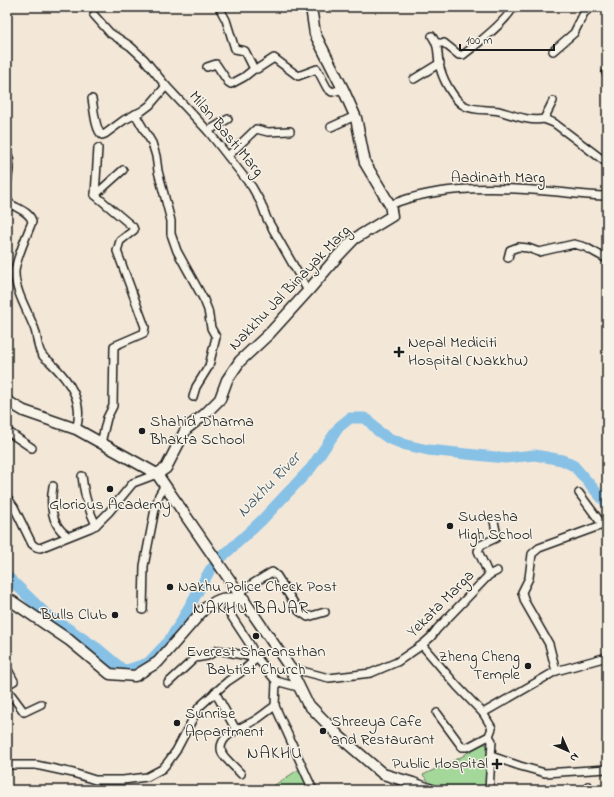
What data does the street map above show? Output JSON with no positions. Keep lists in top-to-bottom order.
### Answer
{
  "streets": {
    "street": [
      "Milan Basti Marg",
      "Aadinath Marg",
      "Nakkhu Jal Binayak Marg",
      "Yekata Marga"
    ]
  },
  "crossings": [
    ["Milan Basti Marg", "Nakkhu Jal Binayak Marg"],
    ["Aadinath Marg", "Nakkhu Jal Binayak Marg"]
  ],
  "districts": ["NAKHU BAJAR", "NAKHU"],
  "water": ["Nakhu River"],
  "places": {
    "health": ["Nepal Mediciti Hospital (Nakkhu)", "Public Hospital"],
    "other": [
      "Shahid Dharma Bhakta School",
      "Glorious Academy",
      "Sudesha High School",
      "Nakhu Police Check Post",
      "Bulls Club",
      "Everest Sharansthan Babtist Church",
      "Zheng Cheng Temple",
      "Sunrise Appartment",
      "Shreeya Cafe and Restaurant"
    ]
  },
  "scale_bar": "100 m",
  "north": "bottom right"
}
